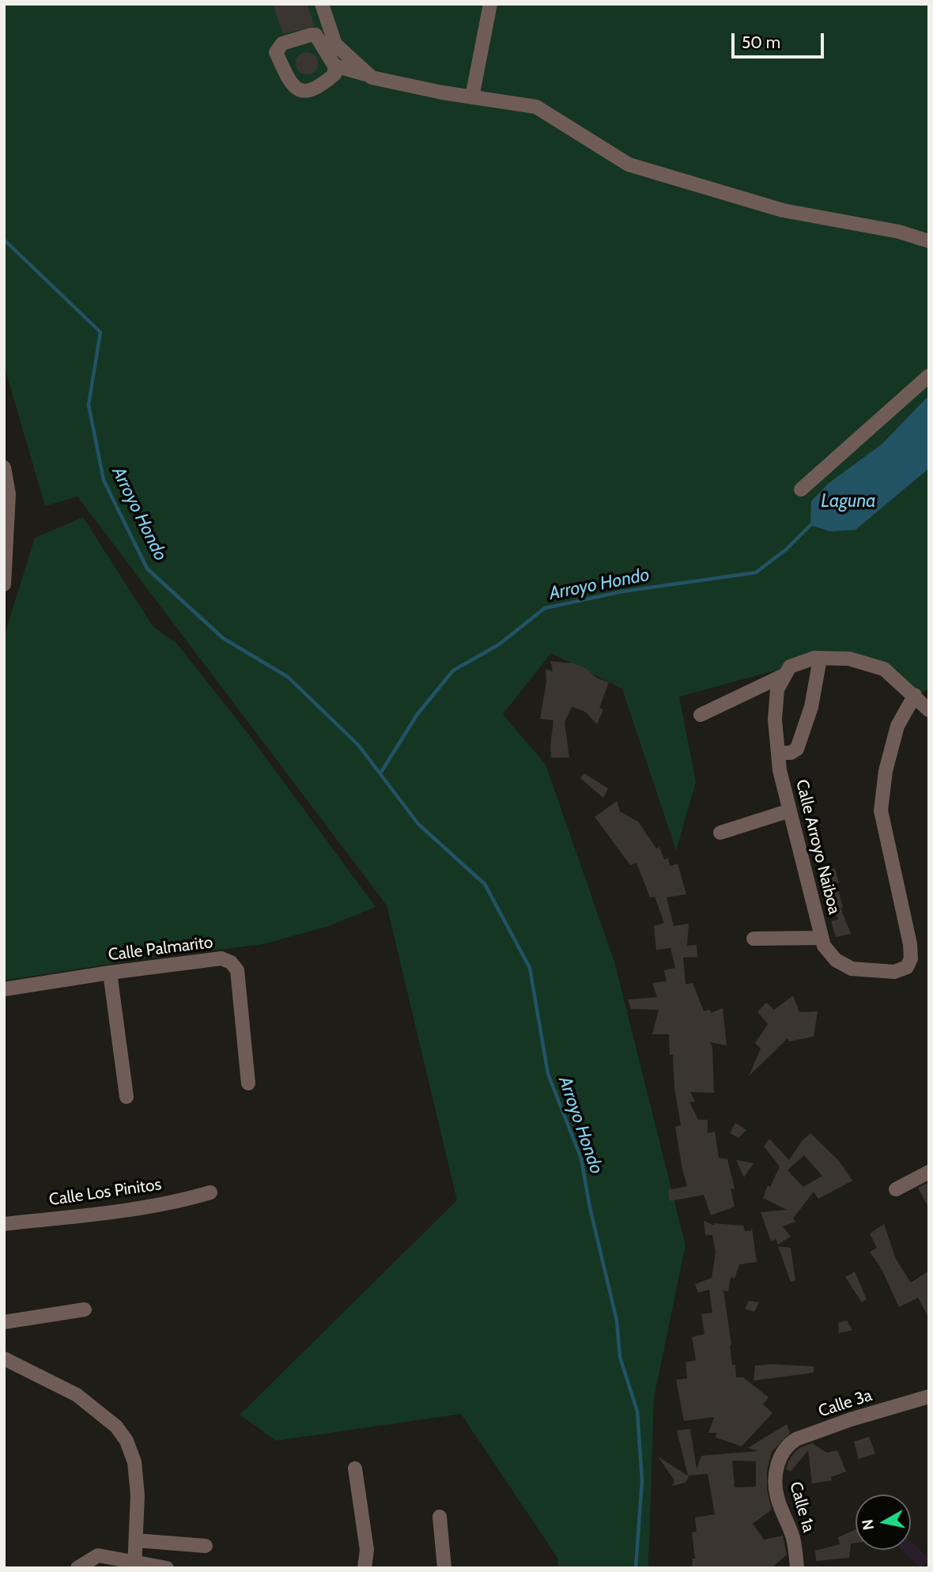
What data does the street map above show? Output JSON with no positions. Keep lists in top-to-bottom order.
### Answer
{
  "streets": {
    "street": [
      "Calle Arroyo Naiboa",
      "Calle Palmarito",
      "Calle Los Pinitos",
      "Calle 3a",
      "Calle 1a"
    ]
  },
  "crossings": [
    ["Calle 3a", "Calle 1a"]
  ],
  "water": ["Laguna", "Arroyo Hondo"],
  "scale_bar": "50 m",
  "north": "left"
}
